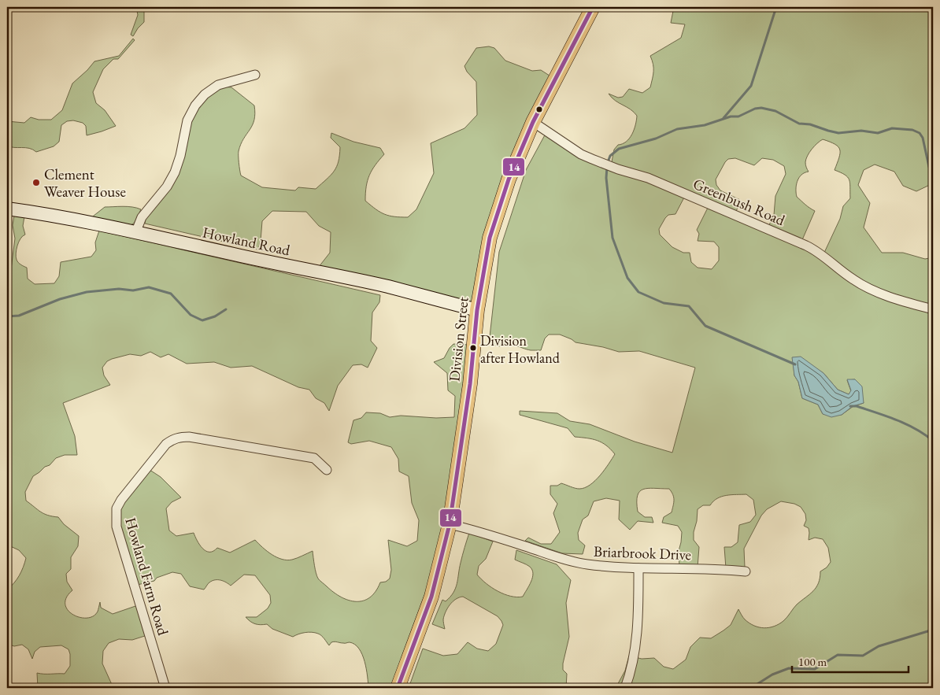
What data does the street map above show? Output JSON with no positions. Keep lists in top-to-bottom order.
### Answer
{
  "streets": {
    "main road": ["Division Street"],
    "street": [
      "Greenbush Road",
      "Howland Road",
      "Briarbrook Drive",
      "Howland Farm Road"
    ]
  },
  "crossings": [
    ["Greenbush Road", "Division Street"],
    ["Howland Road", "Division Street"],
    ["Division Street", "Briarbrook Drive"]
  ],
  "places": ["Clement Weaver House", "Division after Howland"],
  "lines": ["transit line 14"],
  "scale_bar": "100 m"
}
